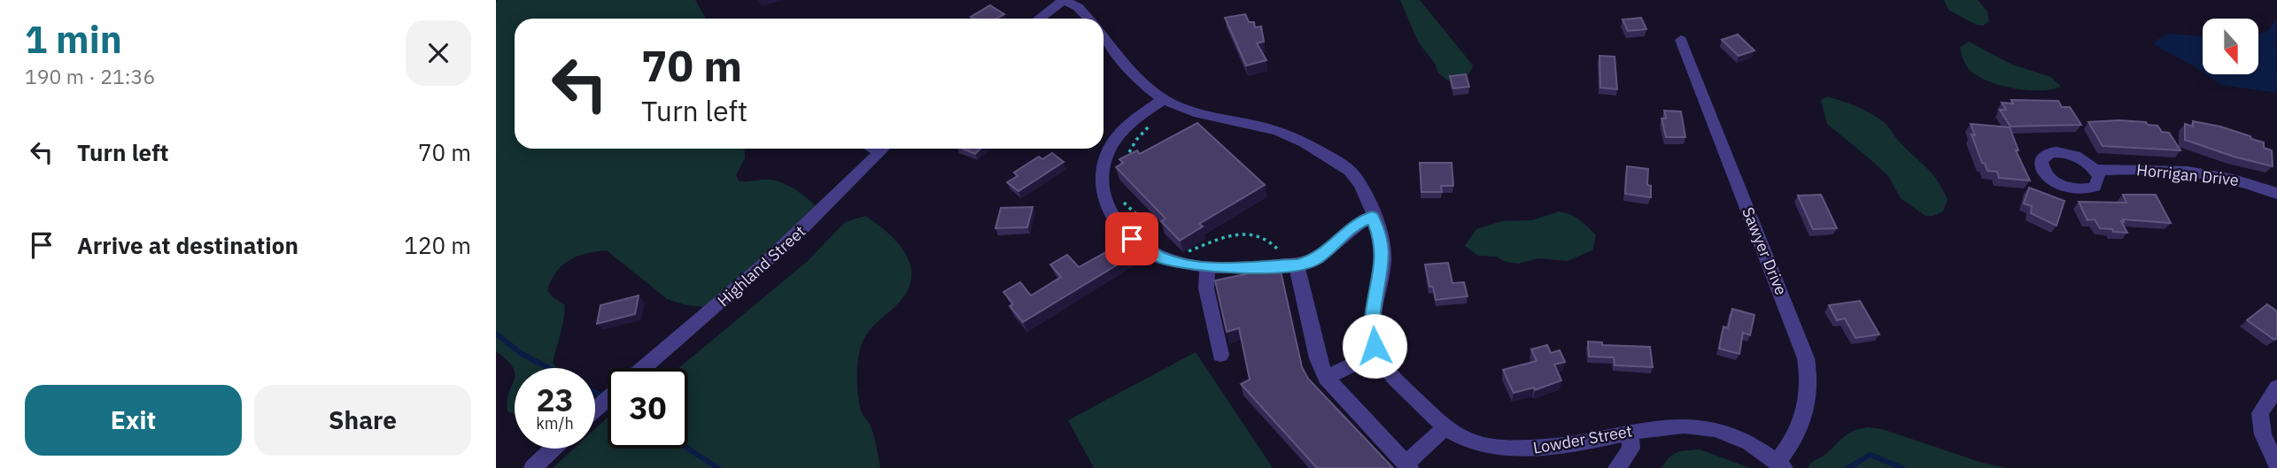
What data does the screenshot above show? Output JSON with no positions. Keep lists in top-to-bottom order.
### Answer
{
  "streets": {
    "street": [
      "Horrigan Drive",
      "Sawyer Drive",
      "Highland Street",
      "Lowder Street"
    ]
  },
  "crossings": [
    ["Sawyer Drive", "Lowder Street"]
  ],
  "north": "bottom",
  "page": {
    "heading": ["1 min", "190 m · 21:36"],
    "turn": ["70 m", "Turn left"],
    "list": [
      {
        "name": "Turn left",
        "value": "70 m"
      },
      {
        "name": "Arrive at destination",
        "value": "120 m"
      }
    ],
    "speed": "23 km/h",
    "limit": "30",
    "buttons": ["Exit", "Share"]
  }
}
